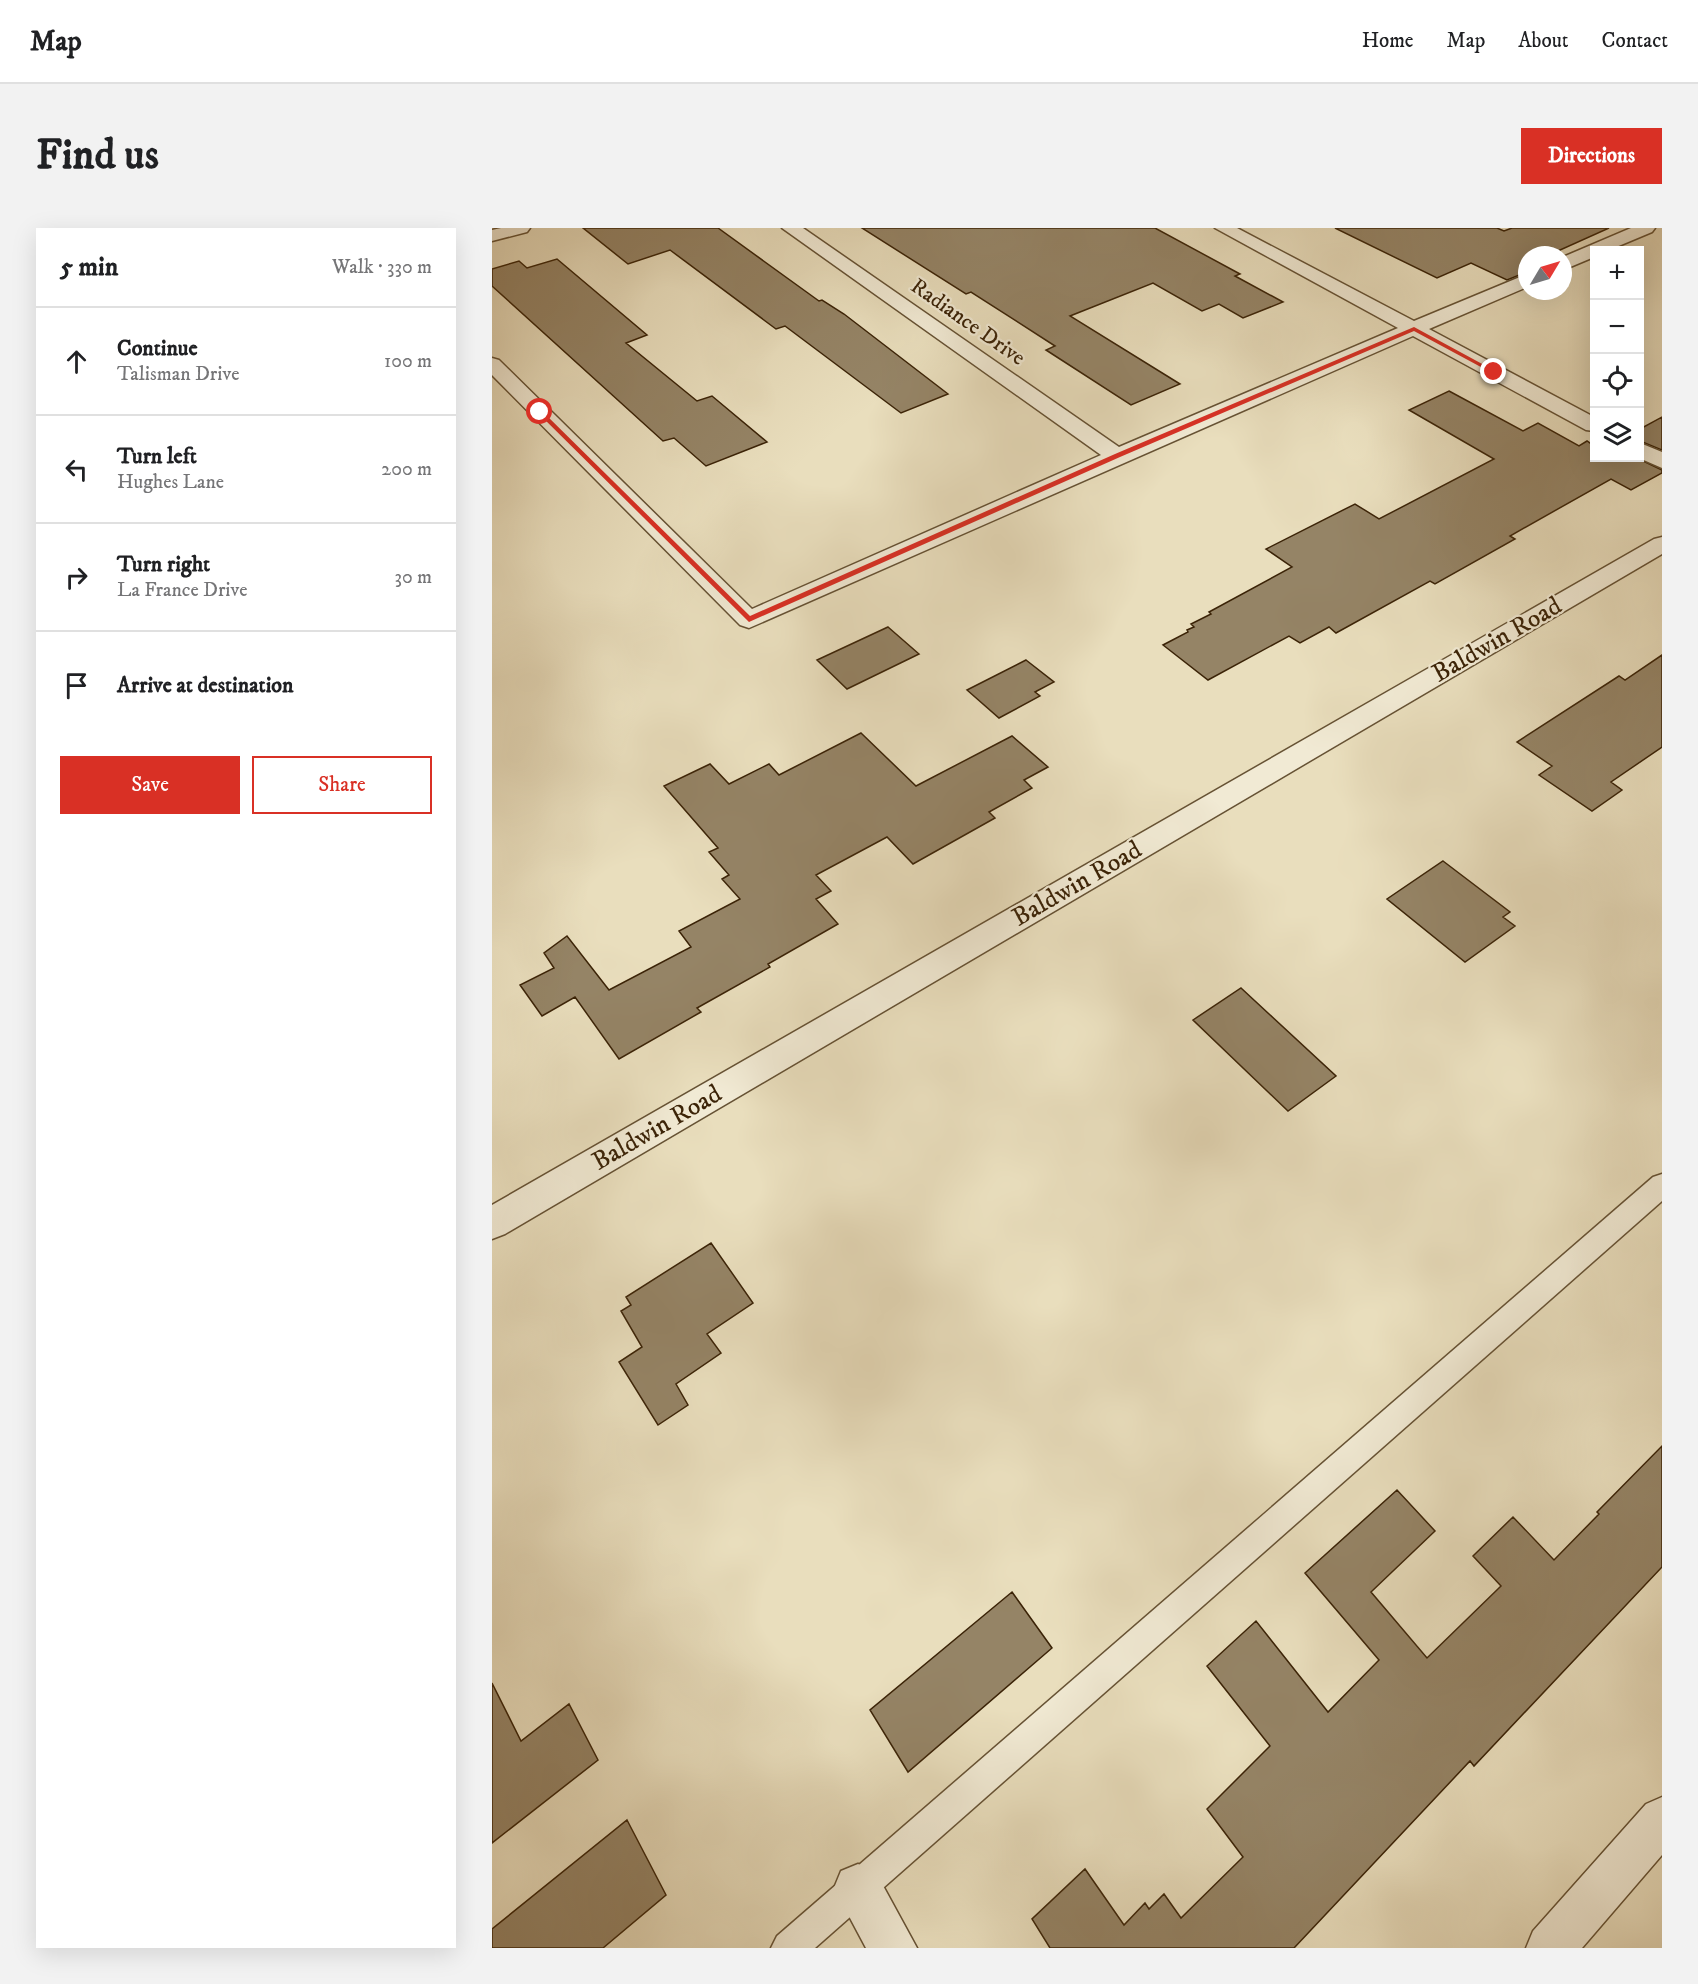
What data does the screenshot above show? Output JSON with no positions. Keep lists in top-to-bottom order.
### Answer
{
  "streets": {
    "street": ["Radiance Drive", "Baldwin Road"]
  },
  "north": "top right",
  "page": {
    "header": "Map",
    "nav": [
      "Home",
      "Map",
      "About",
      "Contact"
    ],
    "buttons": [
      "Directions",
      ["Save", "Share"]
    ],
    "title": "Find us",
    "heading": ["5 min", "Walk · 330 m"],
    "map_buttons": ["+", "−"],
    "list": [
      ["Continue", "Talisman Drive", "100 m"],
      ["Turn left", "Hughes Lane", "200 m"],
      ["Turn right", "La France Drive", "30 m"],
      "Arrive at destination"
    ]
  }
}
